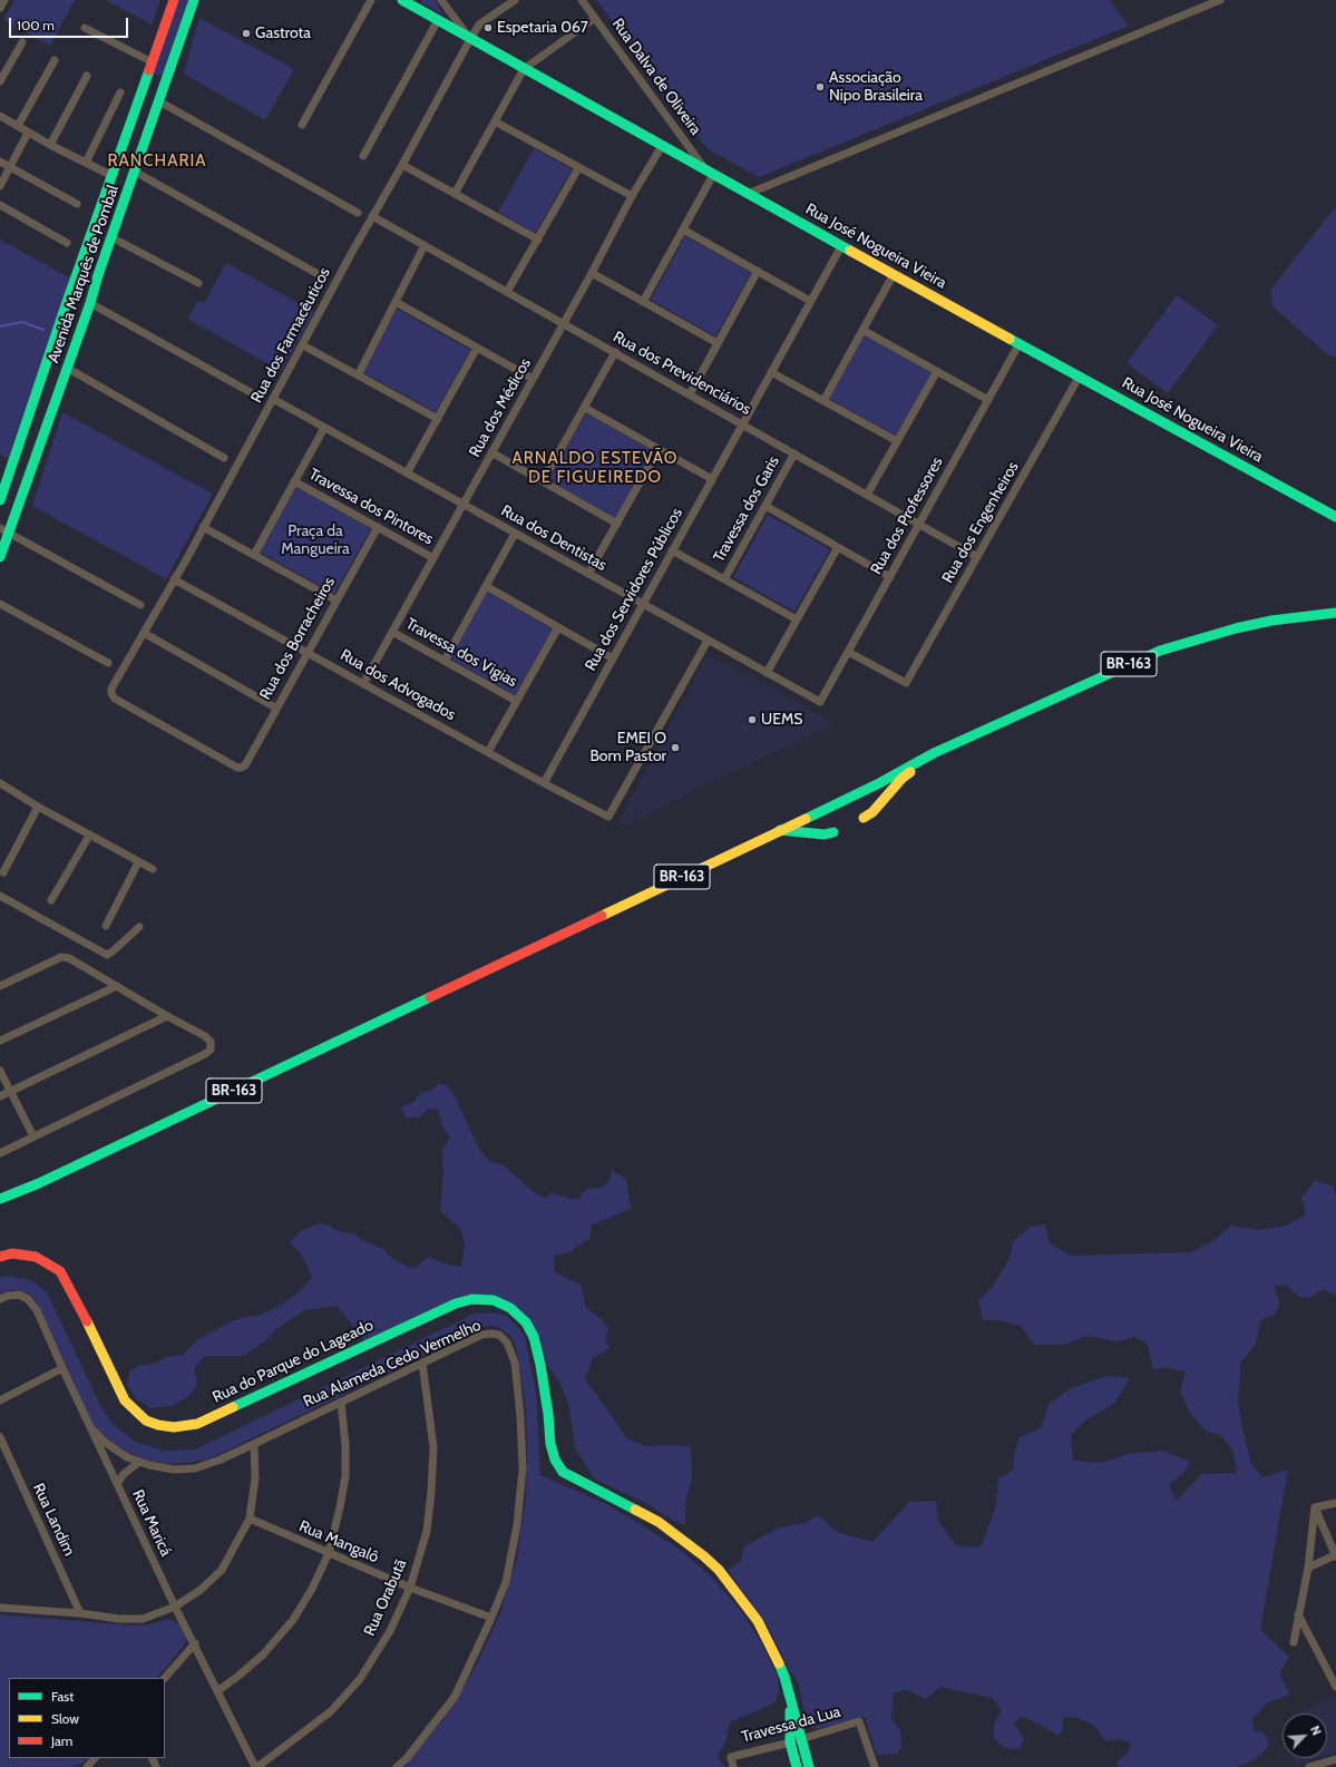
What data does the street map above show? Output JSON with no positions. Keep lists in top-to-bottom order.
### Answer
{
  "streets": {
    "main road": [
      "Rua José Nogueira Vieira",
      "Avenida Marquês de Pombal",
      "BR-163",
      "Rua do Parque do Lageado"
    ],
    "street": [
      "Rua Dalva de Oliveira",
      "Rua dos Farmacêuticos",
      "Rua dos Previdenciários",
      "Rua dos Médicos",
      "Travessa dos Pintores",
      "Travessa dos Garis",
      "Rua dos Professores",
      "Rua dos Engenheiros",
      "Rua dos Dentistas",
      "Rua dos Servidores Públicos",
      "Rua dos Borracheiros",
      "Travessa dos Vigias",
      "Rua dos Advogados",
      "Rua Alameda Cedo Vermelho",
      "Rua Landim",
      "Rua Maricá",
      "Rua Mangalô",
      "Rua Orabutã",
      "Travessa da Lua"
    ]
  },
  "crossings": [
    ["Rua Dalva de Oliveira", "Rua José Nogueira Vieira"],
    ["Rua José Nogueira Vieira", "Rua dos Farmacêuticos"],
    ["Rua José Nogueira Vieira", "Rua dos Médicos"],
    ["Rua José Nogueira Vieira", "Rua dos Professores"],
    ["Rua José Nogueira Vieira", "Rua dos Engenheiros"],
    ["Rua José Nogueira Vieira", "Rua dos Servidores Públicos"],
    ["Rua dos Farmacêuticos", "Rua dos Previdenciários"],
    ["Rua dos Farmacêuticos", "Rua dos Dentistas"],
    ["Rua dos Farmacêuticos", "Rua dos Borracheiros"],
    ["Rua dos Farmacêuticos", "Rua dos Advogados"],
    ["Rua dos Previdenciários", "Rua dos Médicos"],
    ["Rua dos Previdenciários", "Travessa dos Garis"],
    ["Rua dos Previdenciários", "Rua dos Professores"],
    ["Rua dos Previdenciários", "Rua dos Engenheiros"],
    ["Rua dos Previdenciários", "Rua dos Servidores Públicos"],
    ["Rua dos Médicos", "Travessa dos Pintores"],
    ["Rua dos Médicos", "Rua dos Dentistas"],
    ["Rua dos Médicos", "Travessa dos Vigias"],
    ["Rua dos Médicos", "Rua dos Advogados"],
    ["Travessa dos Pintores", "Rua dos Borracheiros"],
    ["Rua dos Professores", "Rua dos Engenheiros"],
    ["Rua dos Professores", "Rua dos Dentistas"],
    ["Rua dos Dentistas", "Rua dos Servidores Públicos"],
    ["Rua dos Dentistas", "Rua dos Advogados"],
    ["Rua dos Servidores Públicos", "Rua dos Advogados"],
    ["Rua dos Borracheiros", "Rua dos Advogados"],
    ["Rua Alameda Cedo Vermelho", "Rua Maricá"],
    ["Rua Alameda Cedo Vermelho", "Rua Mangalô"],
    ["Rua Alameda Cedo Vermelho", "Rua Orabutã"],
    ["Rua Maricá", "Rua Orabutã"],
    ["Rua Mangalô", "Rua Orabutã"]
  ],
  "districts": ["RANCHARIA", "ARNALDO ESTEVÃO DE FIGUEIREDO"],
  "parks": ["Praça da Mangueira"],
  "places": [
    "Espetaria 067",
    "Gastrota",
    "Associação Nipo Brasileira",
    "UEMS",
    "EMEI O Bom Pastor"
  ],
  "legend": ["Fast", "Slow", "Jam"],
  "scale_bar": "100 m",
  "north": "top right"
}
